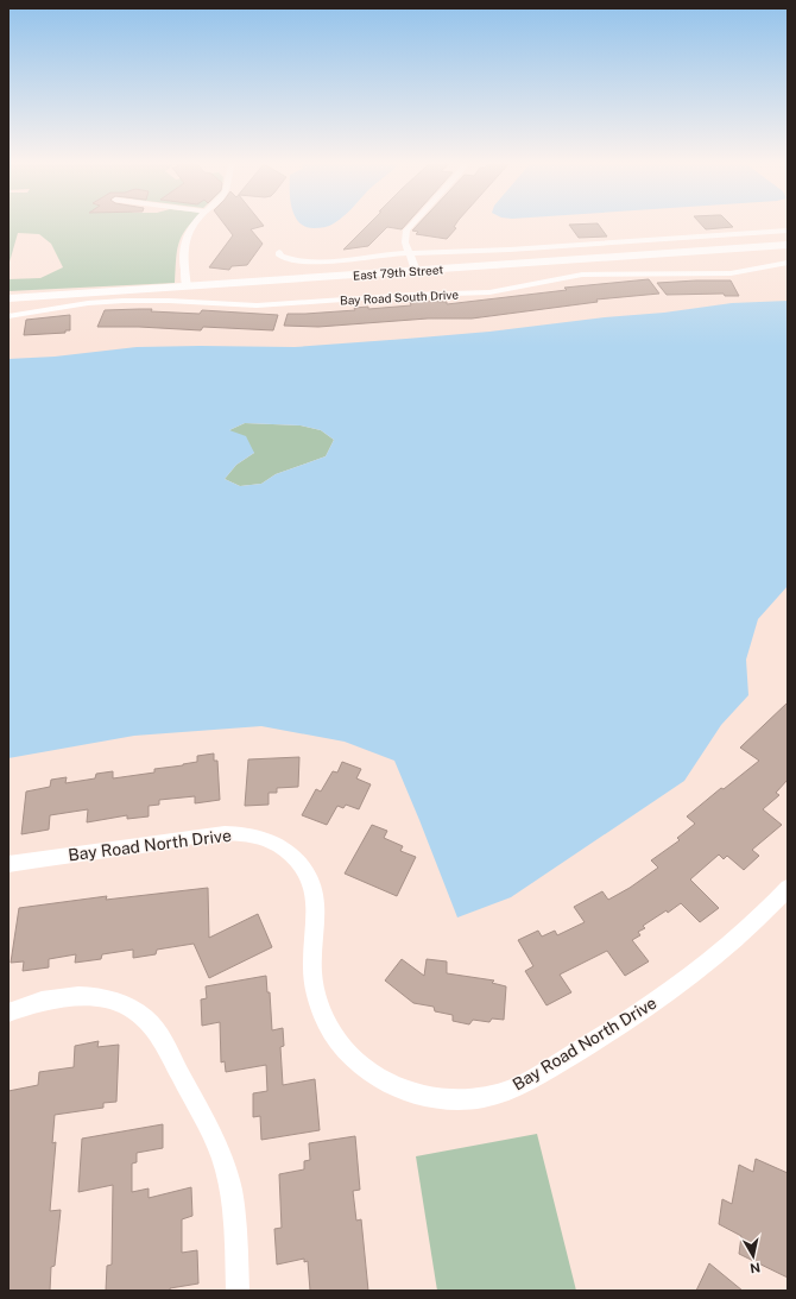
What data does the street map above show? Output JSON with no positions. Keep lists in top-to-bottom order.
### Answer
{
  "streets": {
    "street": ["East 79th Street", "Bay Road South Drive", "Bay Road North Drive"]
  },
  "north": "bottom"
}
